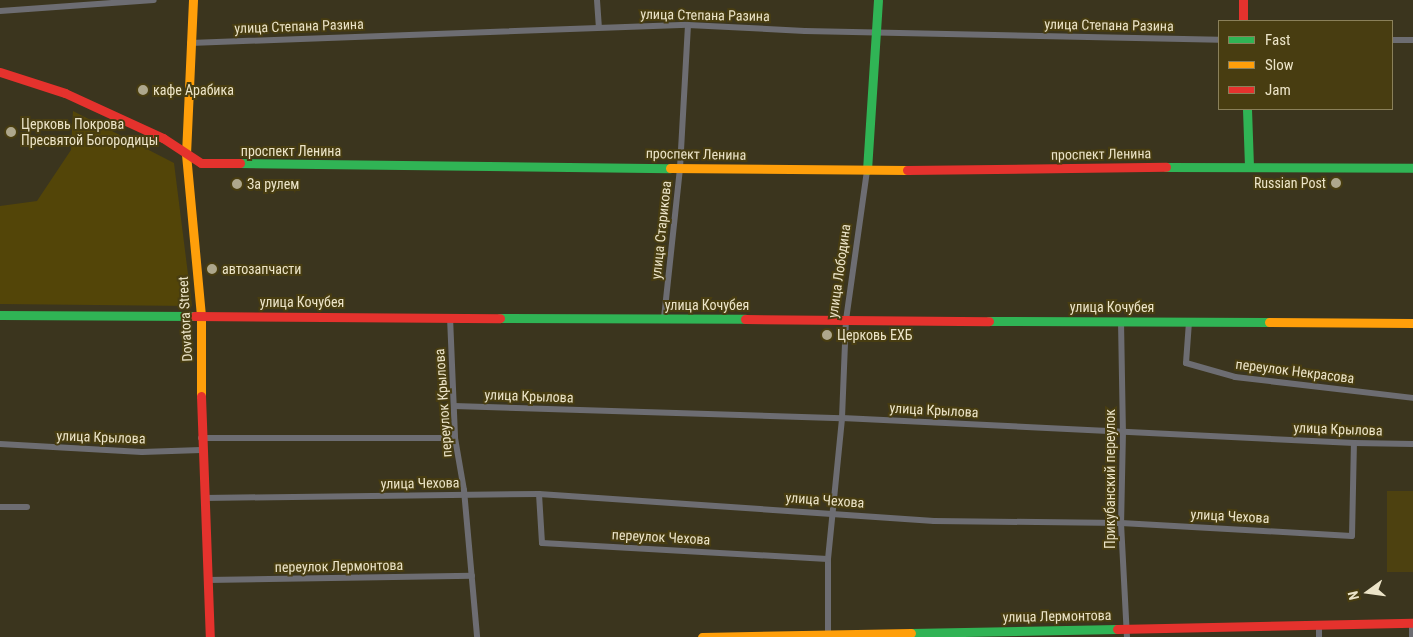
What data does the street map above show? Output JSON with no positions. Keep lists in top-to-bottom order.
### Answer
{
  "streets": {
    "street": [
      "улица Степана Разина",
      "проспект Ленина",
      "улица Старикова",
      "улица Лободина",
      "улица Кочубея",
      "Dovatora Street",
      "переулок Некрасова",
      "улица Крылова",
      "переулок Крылова",
      "Прикубанский переулок",
      "улица Чехова",
      "переулок Чехова",
      "переулок Лермонтова",
      "улица Лермонтова"
    ]
  },
  "crossings": [
    ["улица Степана Разина", "улица Старикова"],
    ["улица Степана Разина", "улица Лободина"],
    ["улица Степана Разина", "Dovatora Street"],
    ["проспект Ленина", "улица Старикова"],
    ["проспект Ленина", "улица Лободина"],
    ["проспект Ленина", "Dovatora Street"],
    ["улица Старикова", "улица Кочубея"],
    ["улица Лободина", "улица Кочубея"],
    ["улица Лободина", "улица Крылова"],
    ["улица Лободина", "улица Чехова"],
    ["улица Лободина", "переулок Чехова"],
    ["улица Лободина", "улица Лермонтова"],
    ["улица Кочубея", "Dovatora Street"],
    ["улица Кочубея", "переулок Некрасова"],
    ["улица Кочубея", "переулок Крылова"],
    ["улица Кочубея", "Прикубанский переулок"],
    ["Dovatora Street", "улица Крылова"],
    ["Dovatora Street", "улица Чехова"],
    ["Dovatora Street", "переулок Лермонтова"],
    ["улица Крылова", "переулок Крылова"],
    ["улица Крылова", "Прикубанский переулок"],
    ["улица Крылова", "улица Чехова"],
    ["переулок Крылова", "улица Чехова"],
    ["переулок Крылова", "переулок Лермонтова"],
    ["Прикубанский переулок", "улица Чехова"],
    ["Прикубанский переулок", "улица Лермонтова"],
    ["улица Чехова", "переулок Чехова"]
  ],
  "places": [
    "кафе Арабика",
    "Церковь Покрова Пресвятой Богородицы",
    "Russian Post",
    "За рулем",
    "автозапчасти",
    "Церковь ЕХБ"
  ],
  "legend": ["Fast", "Slow", "Jam"],
  "north": "left"
}
